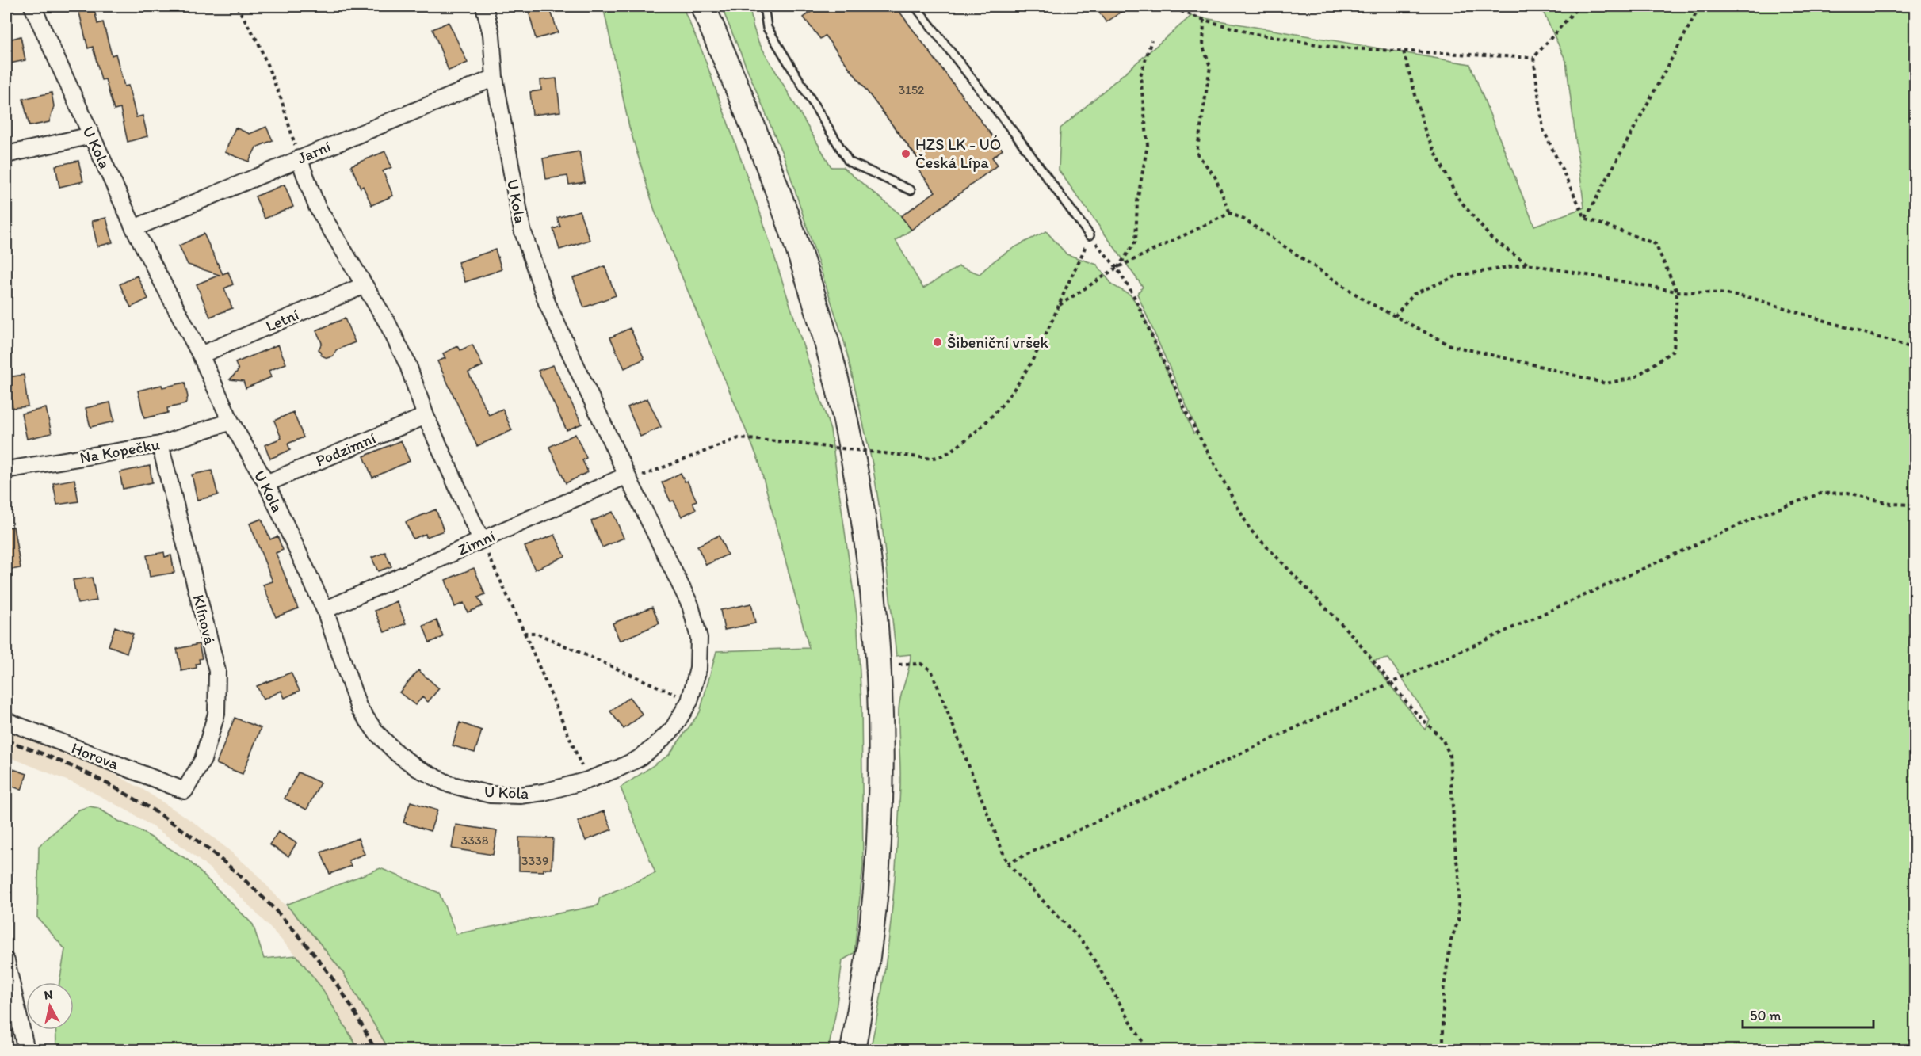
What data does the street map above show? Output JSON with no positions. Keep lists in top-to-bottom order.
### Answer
{
  "streets": {
    "street": [
      "U Kola",
      "Jarní",
      "Letní",
      "Podzimní",
      "Na Kopečku",
      "Zimní",
      "Klínová",
      "Horova"
    ]
  },
  "crossings": [
    ["U Kola", "Jarní"],
    ["U Kola", "Letní"],
    ["U Kola", "Podzimní"],
    ["U Kola", "Na Kopečku"],
    ["U Kola", "Zimní"],
    ["Na Kopečku", "Klínová"],
    ["Klínová", "Horova"]
  ],
  "places": ["HZS LK - UÓ Česká Lípa", "Šibeniční vršek"],
  "house_numbers": ["3152", "3338", "3339"],
  "scale_bar": "50 m",
  "north": "top"
}
